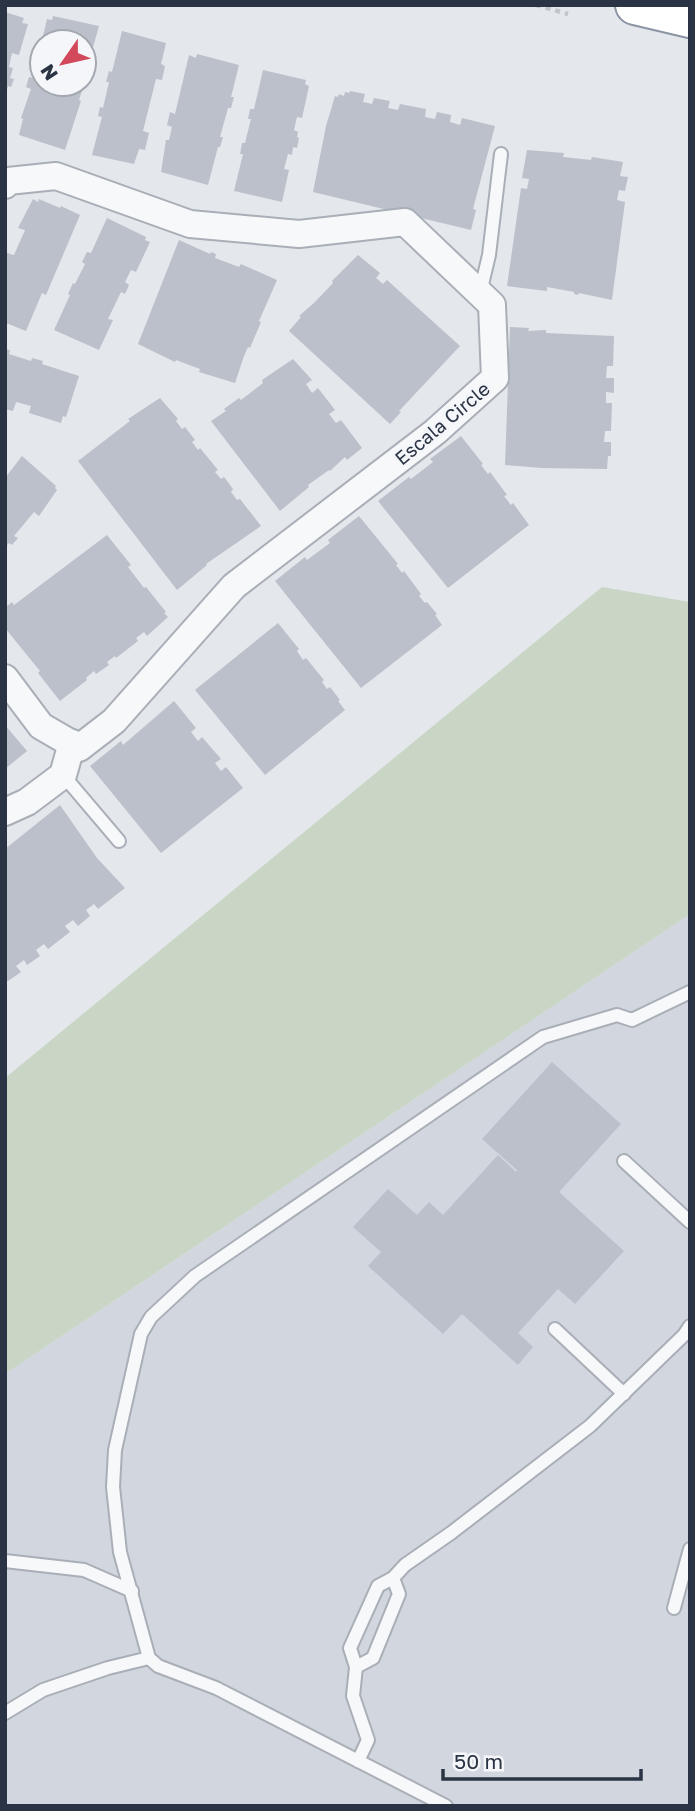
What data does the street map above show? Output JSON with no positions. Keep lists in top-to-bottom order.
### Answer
{
  "streets": {
    "street": ["Escala Circle"]
  },
  "scale_bar": "50 m",
  "north": "bottom left"
}
